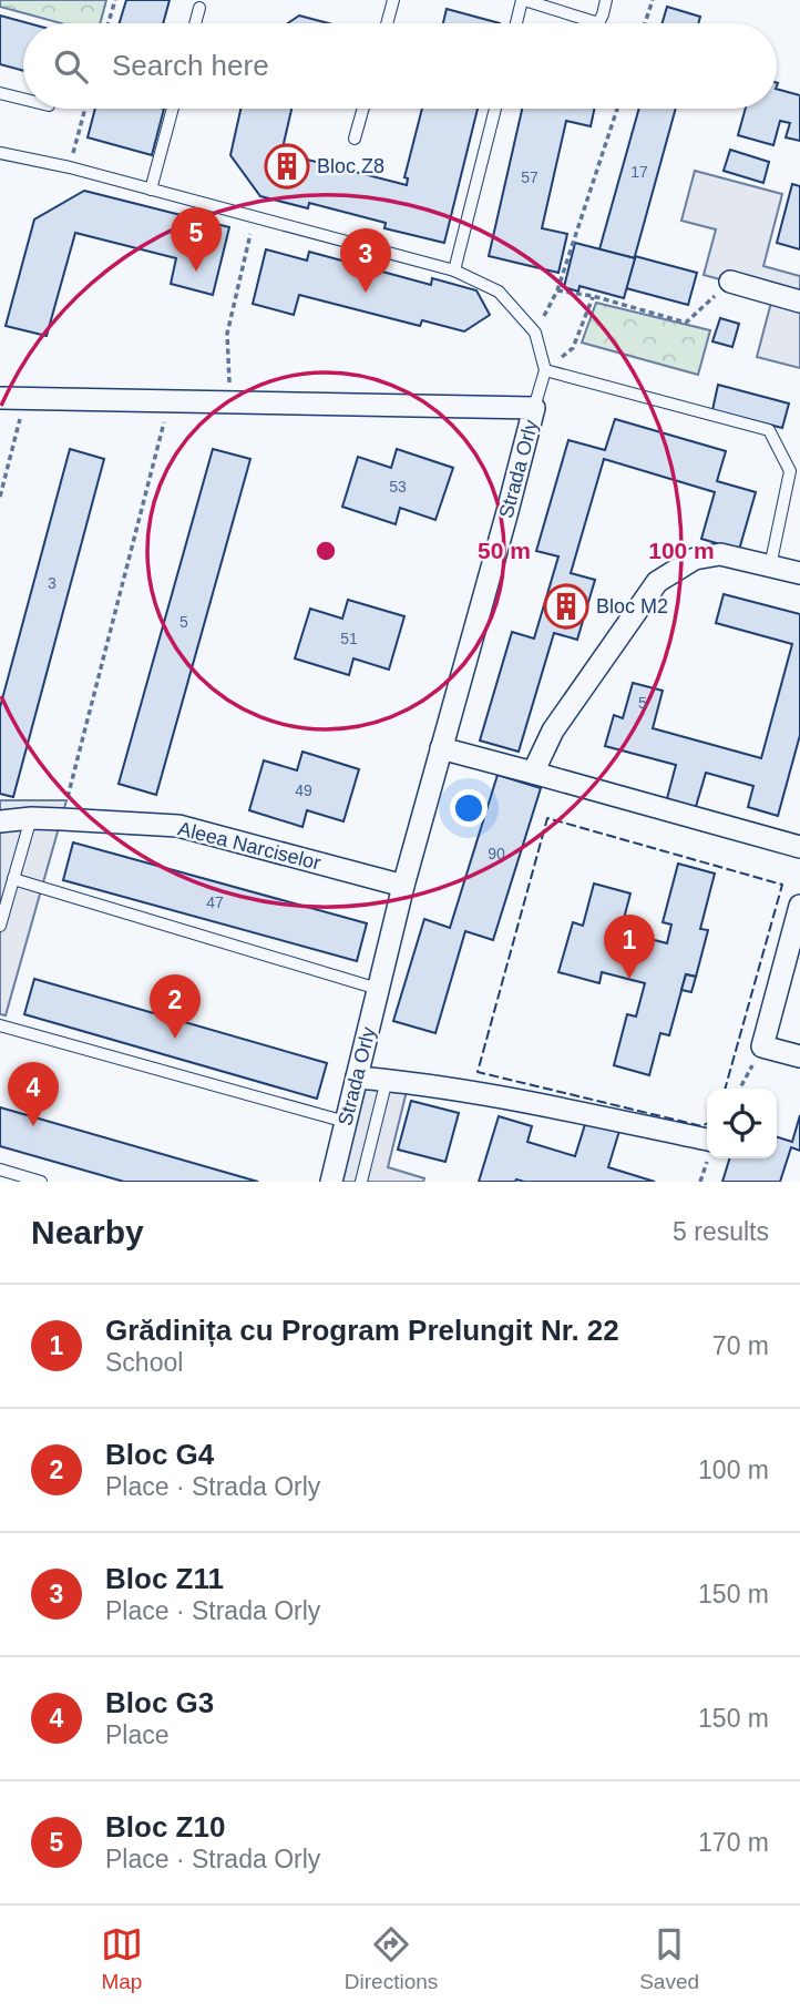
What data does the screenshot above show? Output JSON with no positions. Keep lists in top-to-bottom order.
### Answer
{
  "streets": {
    "street": ["Strada Orly", "Aleea Narciselor"]
  },
  "crossings": [
    ["Strada Orly", "Aleea Narciselor"]
  ],
  "places": {
    "building": ["Bloc Z8", "Bloc M2"]
  },
  "house_numbers": [
    "17",
    "57",
    "53",
    "3",
    "5",
    "51",
    "5",
    "49",
    "90",
    "47"
  ],
  "page": {
    "search": "Search here",
    "pins": [
      "5",
      "3",
      "1",
      "2",
      "4"
    ],
    "heading": ["Nearby", "5 results"],
    "list": [
      {
        "mark": "1",
        "name": "Grădinița cu Program Prelungit Nr. 22",
        "note": "School",
        "value": "70 m"
      },
      {
        "mark": "2",
        "name": "Bloc G4",
        "note": "Place · Strada Orly",
        "value": "100 m"
      },
      {
        "mark": "3",
        "name": "Bloc Z11",
        "note": "Place · Strada Orly",
        "value": "150 m"
      },
      {
        "mark": "4",
        "name": "Bloc G3",
        "note": "Place",
        "value": "150 m"
      },
      {
        "mark": "5",
        "name": "Bloc Z10",
        "note": "Place · Strada Orly",
        "value": "170 m"
      }
    ],
    "nav": ["Map", "Directions", "Saved"]
  },
  "rings": ["50 m", "100 m"]
}
